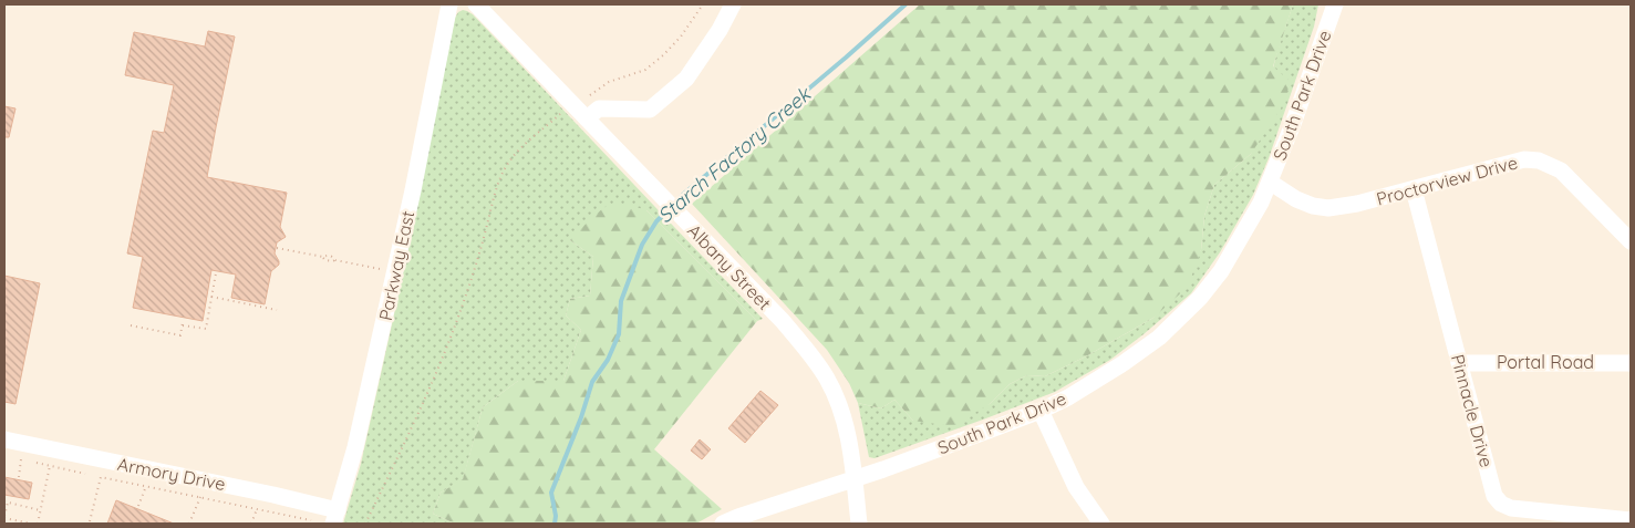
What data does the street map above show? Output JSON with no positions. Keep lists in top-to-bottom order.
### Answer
{
  "streets": {
    "street": [
      "South Park Drive",
      "Proctorview Drive",
      "Parkway East",
      "Albany Street",
      "Portal Road",
      "Pinnacle Drive",
      "Armory Drive"
    ]
  },
  "crossings": [
    ["South Park Drive", "Proctorview Drive"],
    ["South Park Drive", "Albany Street"],
    ["Proctorview Drive", "Pinnacle Drive"],
    ["Parkway East", "Armory Drive"],
    ["Portal Road", "Pinnacle Drive"]
  ],
  "water": ["Starch Factory Creek"]
}
